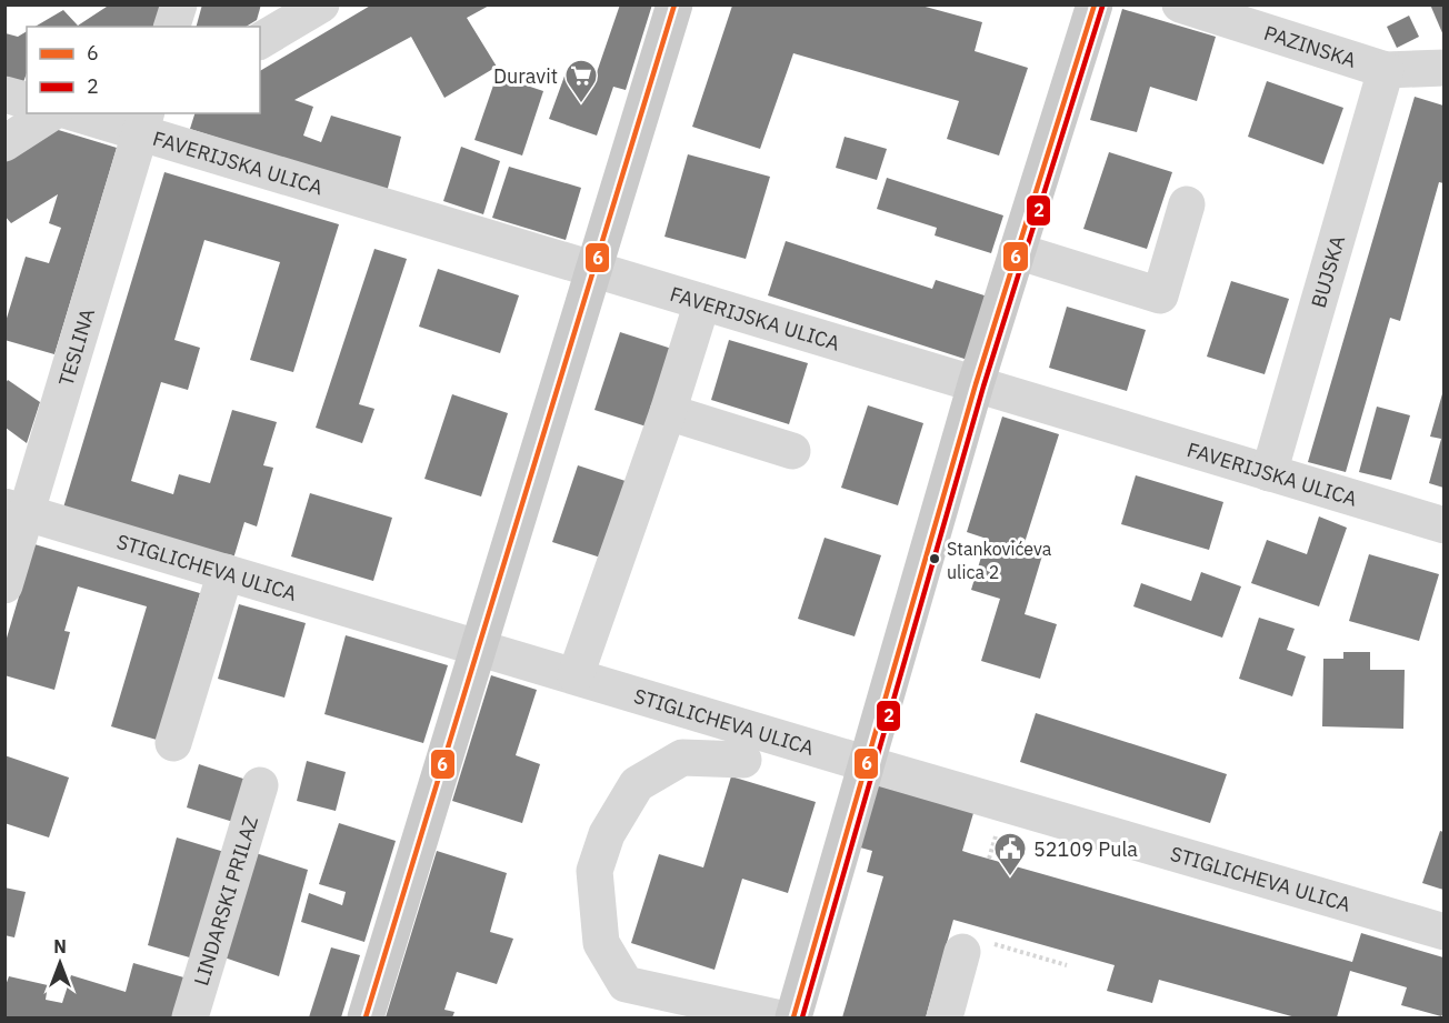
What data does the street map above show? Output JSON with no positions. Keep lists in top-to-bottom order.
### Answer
{
  "streets": {
    "street": [
      "PAZINSKA",
      "FAVERIJSKA ULICA",
      "BUJSKA",
      "TESLINA",
      "STIGLICHEVA ULICA",
      "LINDARSKI PRILAZ"
    ]
  },
  "crossings": [
    ["PAZINSKA", "BUJSKA"],
    ["FAVERIJSKA ULICA", "BUJSKA"],
    ["FAVERIJSKA ULICA", "TESLINA"],
    ["TESLINA", "STIGLICHEVA ULICA"]
  ],
  "places": {
    "supermarket": ["Duravit"],
    "other": ["Stankovićeva ulica 2"],
    "public building": ["52109 Pula"]
  },
  "lines": ["transit line 6", "transit line 2"],
  "legend": ["6", "2"],
  "north": "top"
}
